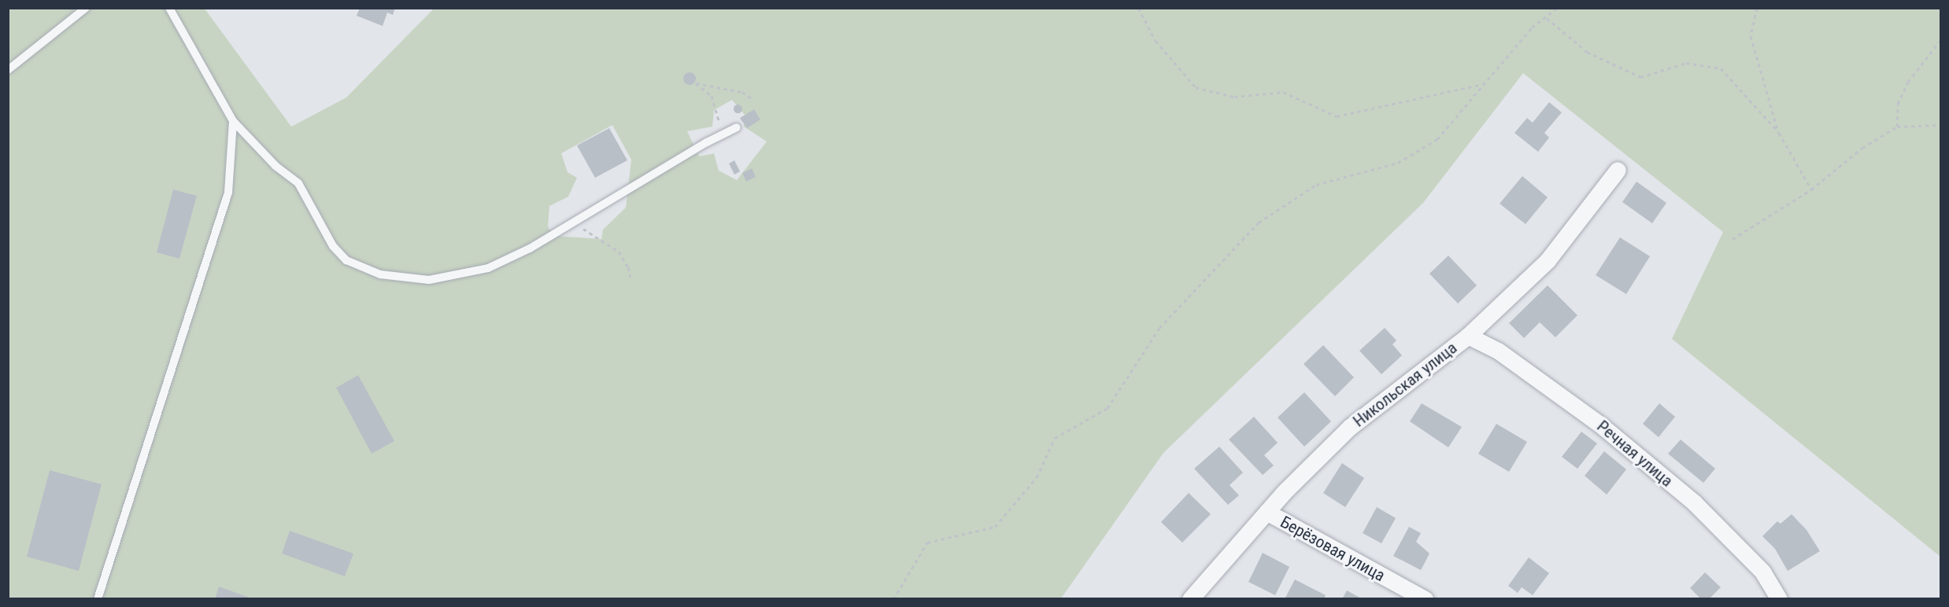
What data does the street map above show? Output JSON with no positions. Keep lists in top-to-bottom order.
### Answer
{
  "streets": {
    "street": ["Никольская улица", "Речная улица", "Берёзовая улица"]
  },
  "crossings": [
    ["Никольская улица", "Речная улица"],
    ["Никольская улица", "Берёзовая улица"]
  ]
}
